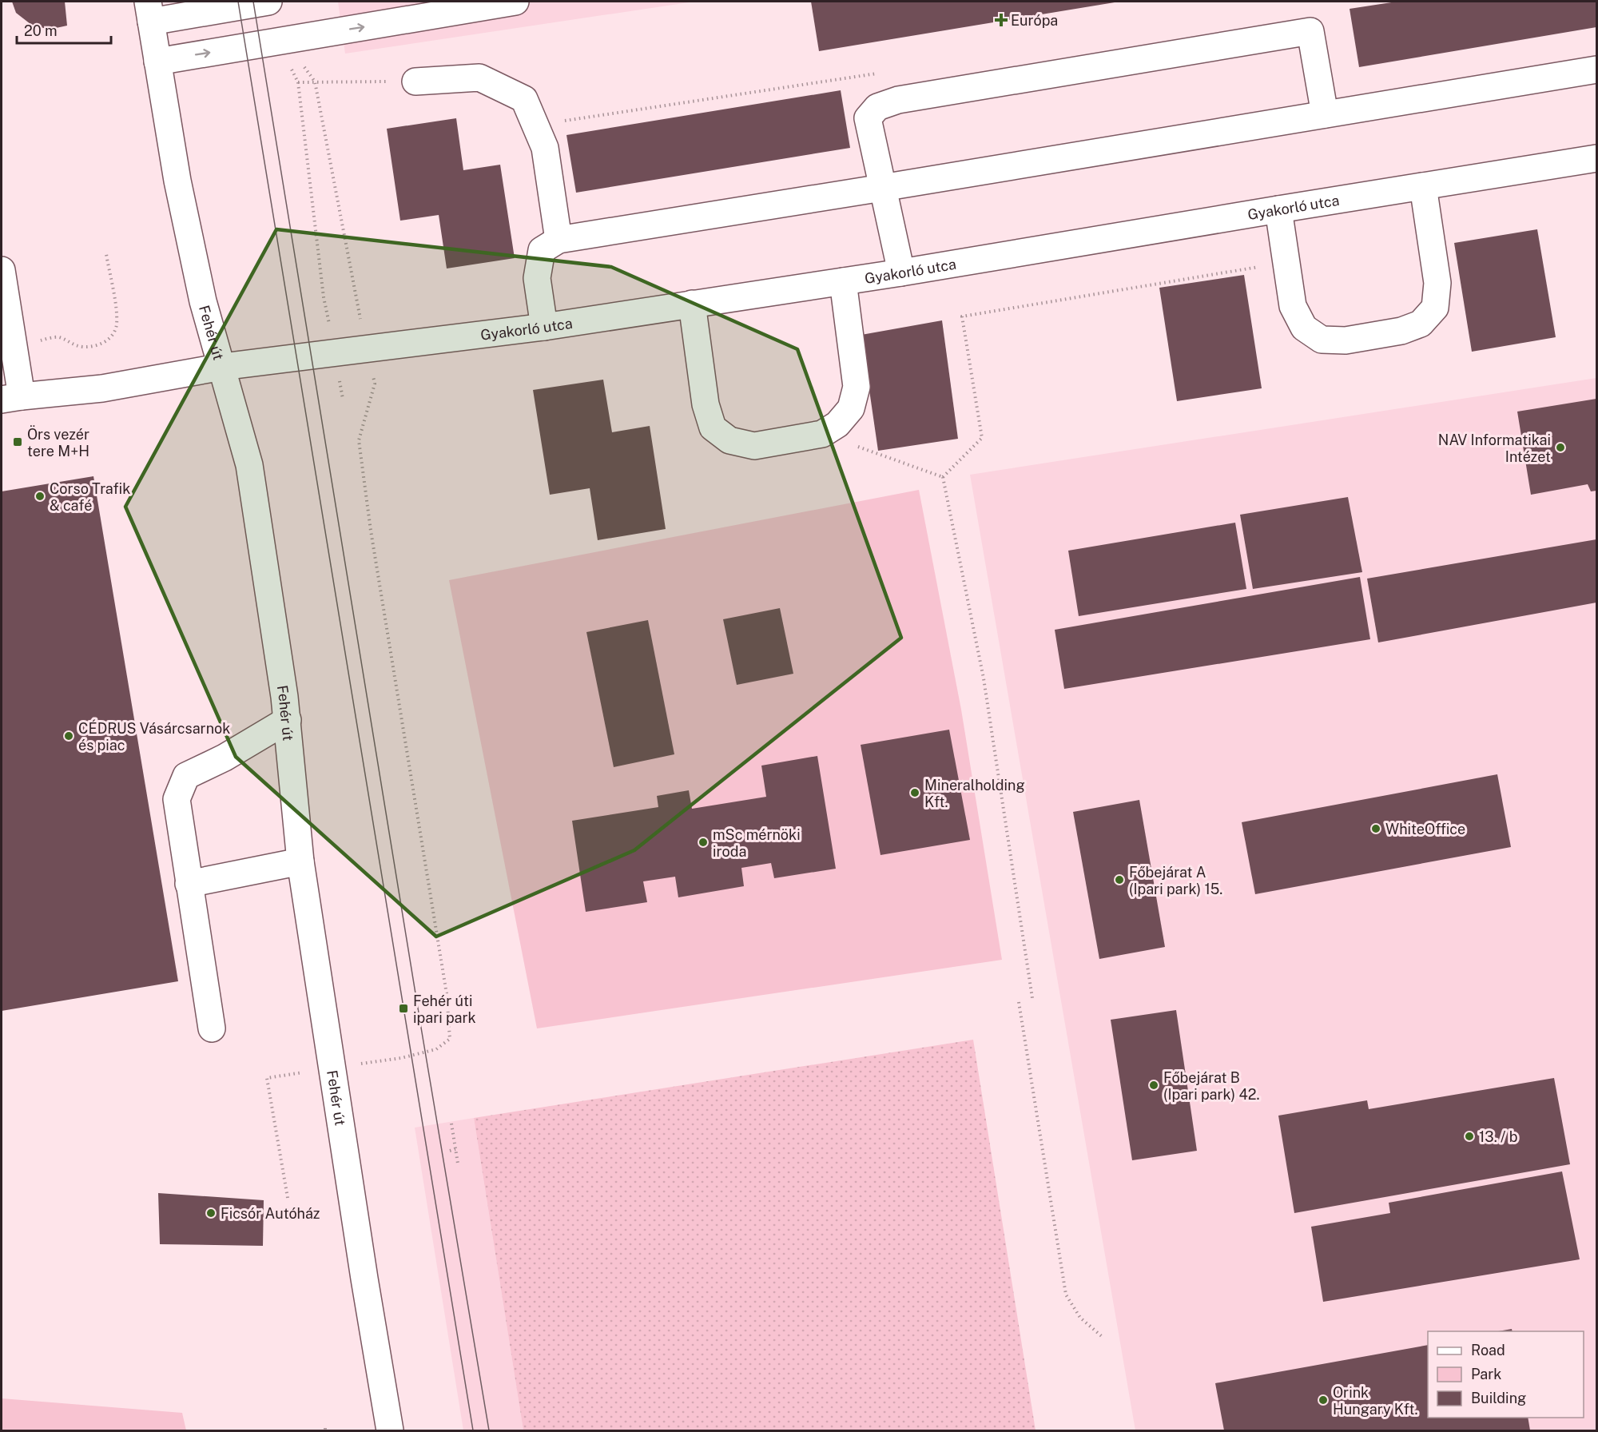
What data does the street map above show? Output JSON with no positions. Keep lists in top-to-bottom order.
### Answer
{
  "streets": {
    "main road": ["Gyakorló utca", "Fehér út"]
  },
  "crossings": [
    ["Gyakorló utca", "Fehér út"]
  ],
  "places": {
    "health": ["Európa"],
    "transit": ["Örs vezér tere M+H", "Fehér úti ipari park"],
    "other": [
      "NAV Informatikai Intézet",
      "Corso Trafik & café",
      "CÉDRUS Vásárcsarnok és piac",
      "Mineralholding Kft.",
      "WhiteOffice",
      "mSc mérnöki iroda",
      "Főbejárat A (Ipari park) 15.",
      "Főbejárat B (Ipari park) 42.",
      "13. / b",
      "Ficsór Autóház",
      "Orink Hungary Kft."
    ]
  },
  "legend": ["Road", "Park", "Building"],
  "scale_bar": "20 m"
}
